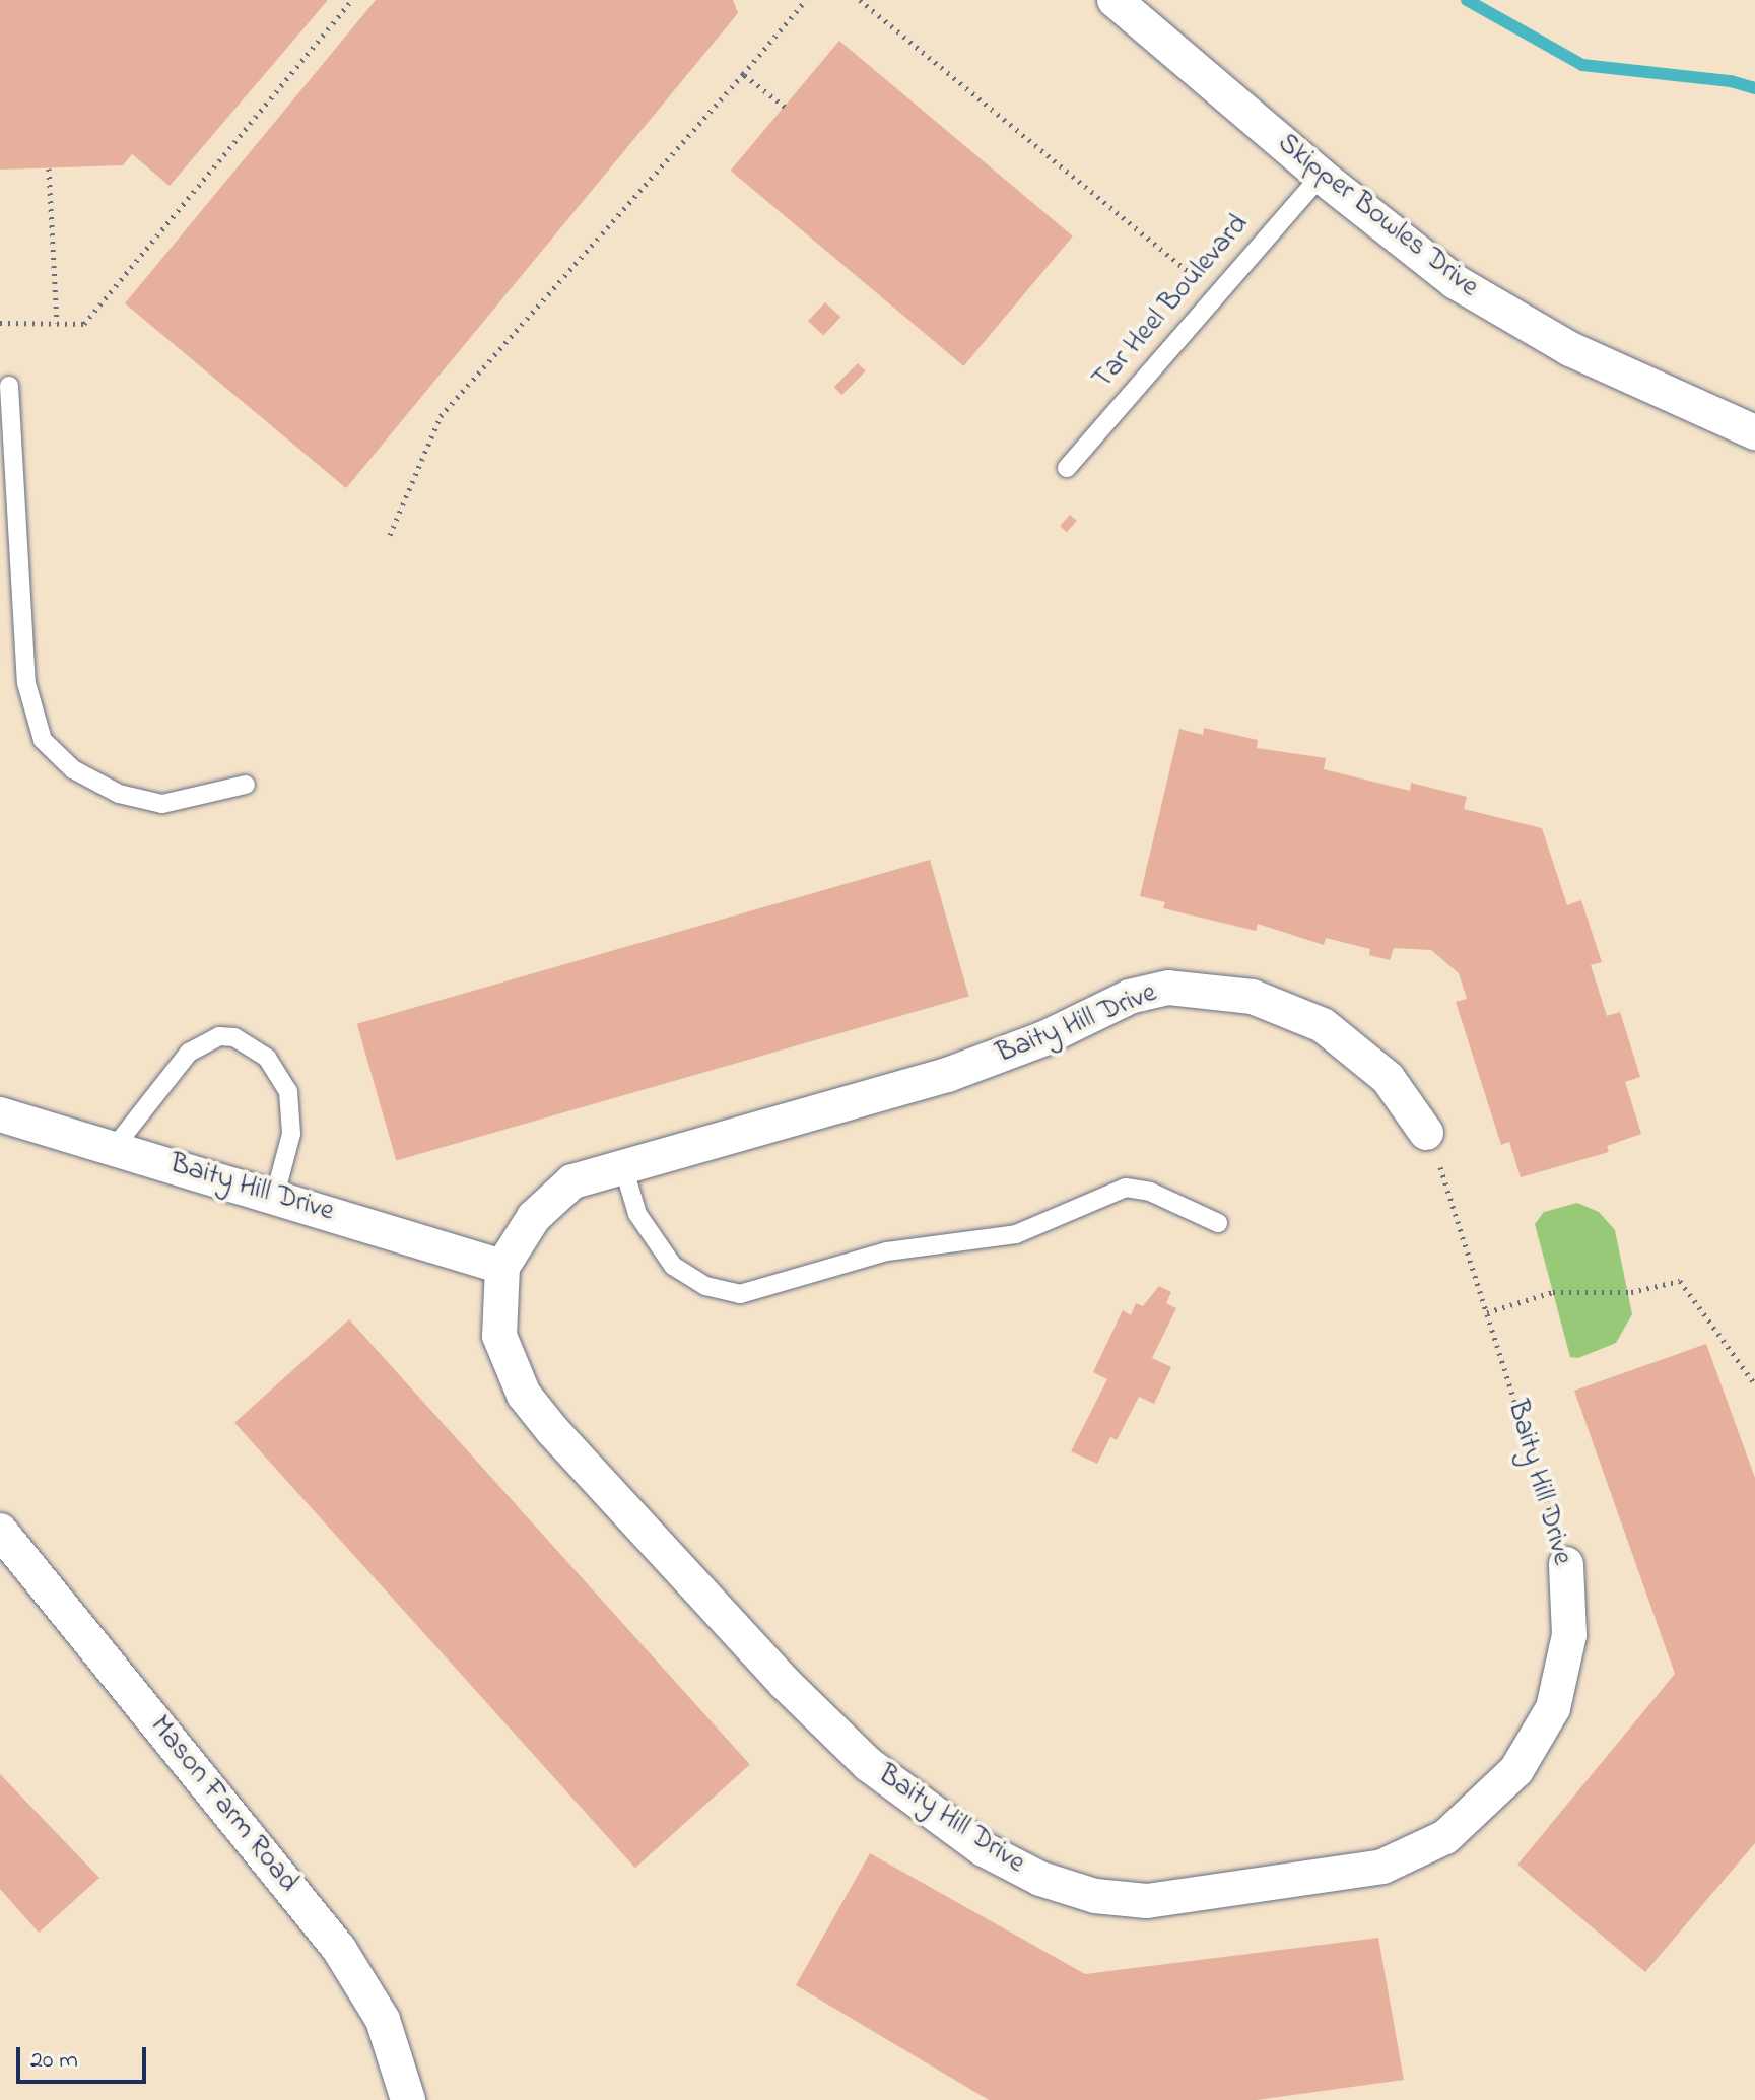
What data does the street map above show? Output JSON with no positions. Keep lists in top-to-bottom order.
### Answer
{
  "streets": {
    "street": ["Skipper Bowles Drive", "Baity Hill Drive", "Mason Farm Road"],
    "lane": ["Tar Heel Boulevard"]
  },
  "crossings": [
    ["Skipper Bowles Drive", "Tar Heel Boulevard"]
  ],
  "scale_bar": "20 m"
}
